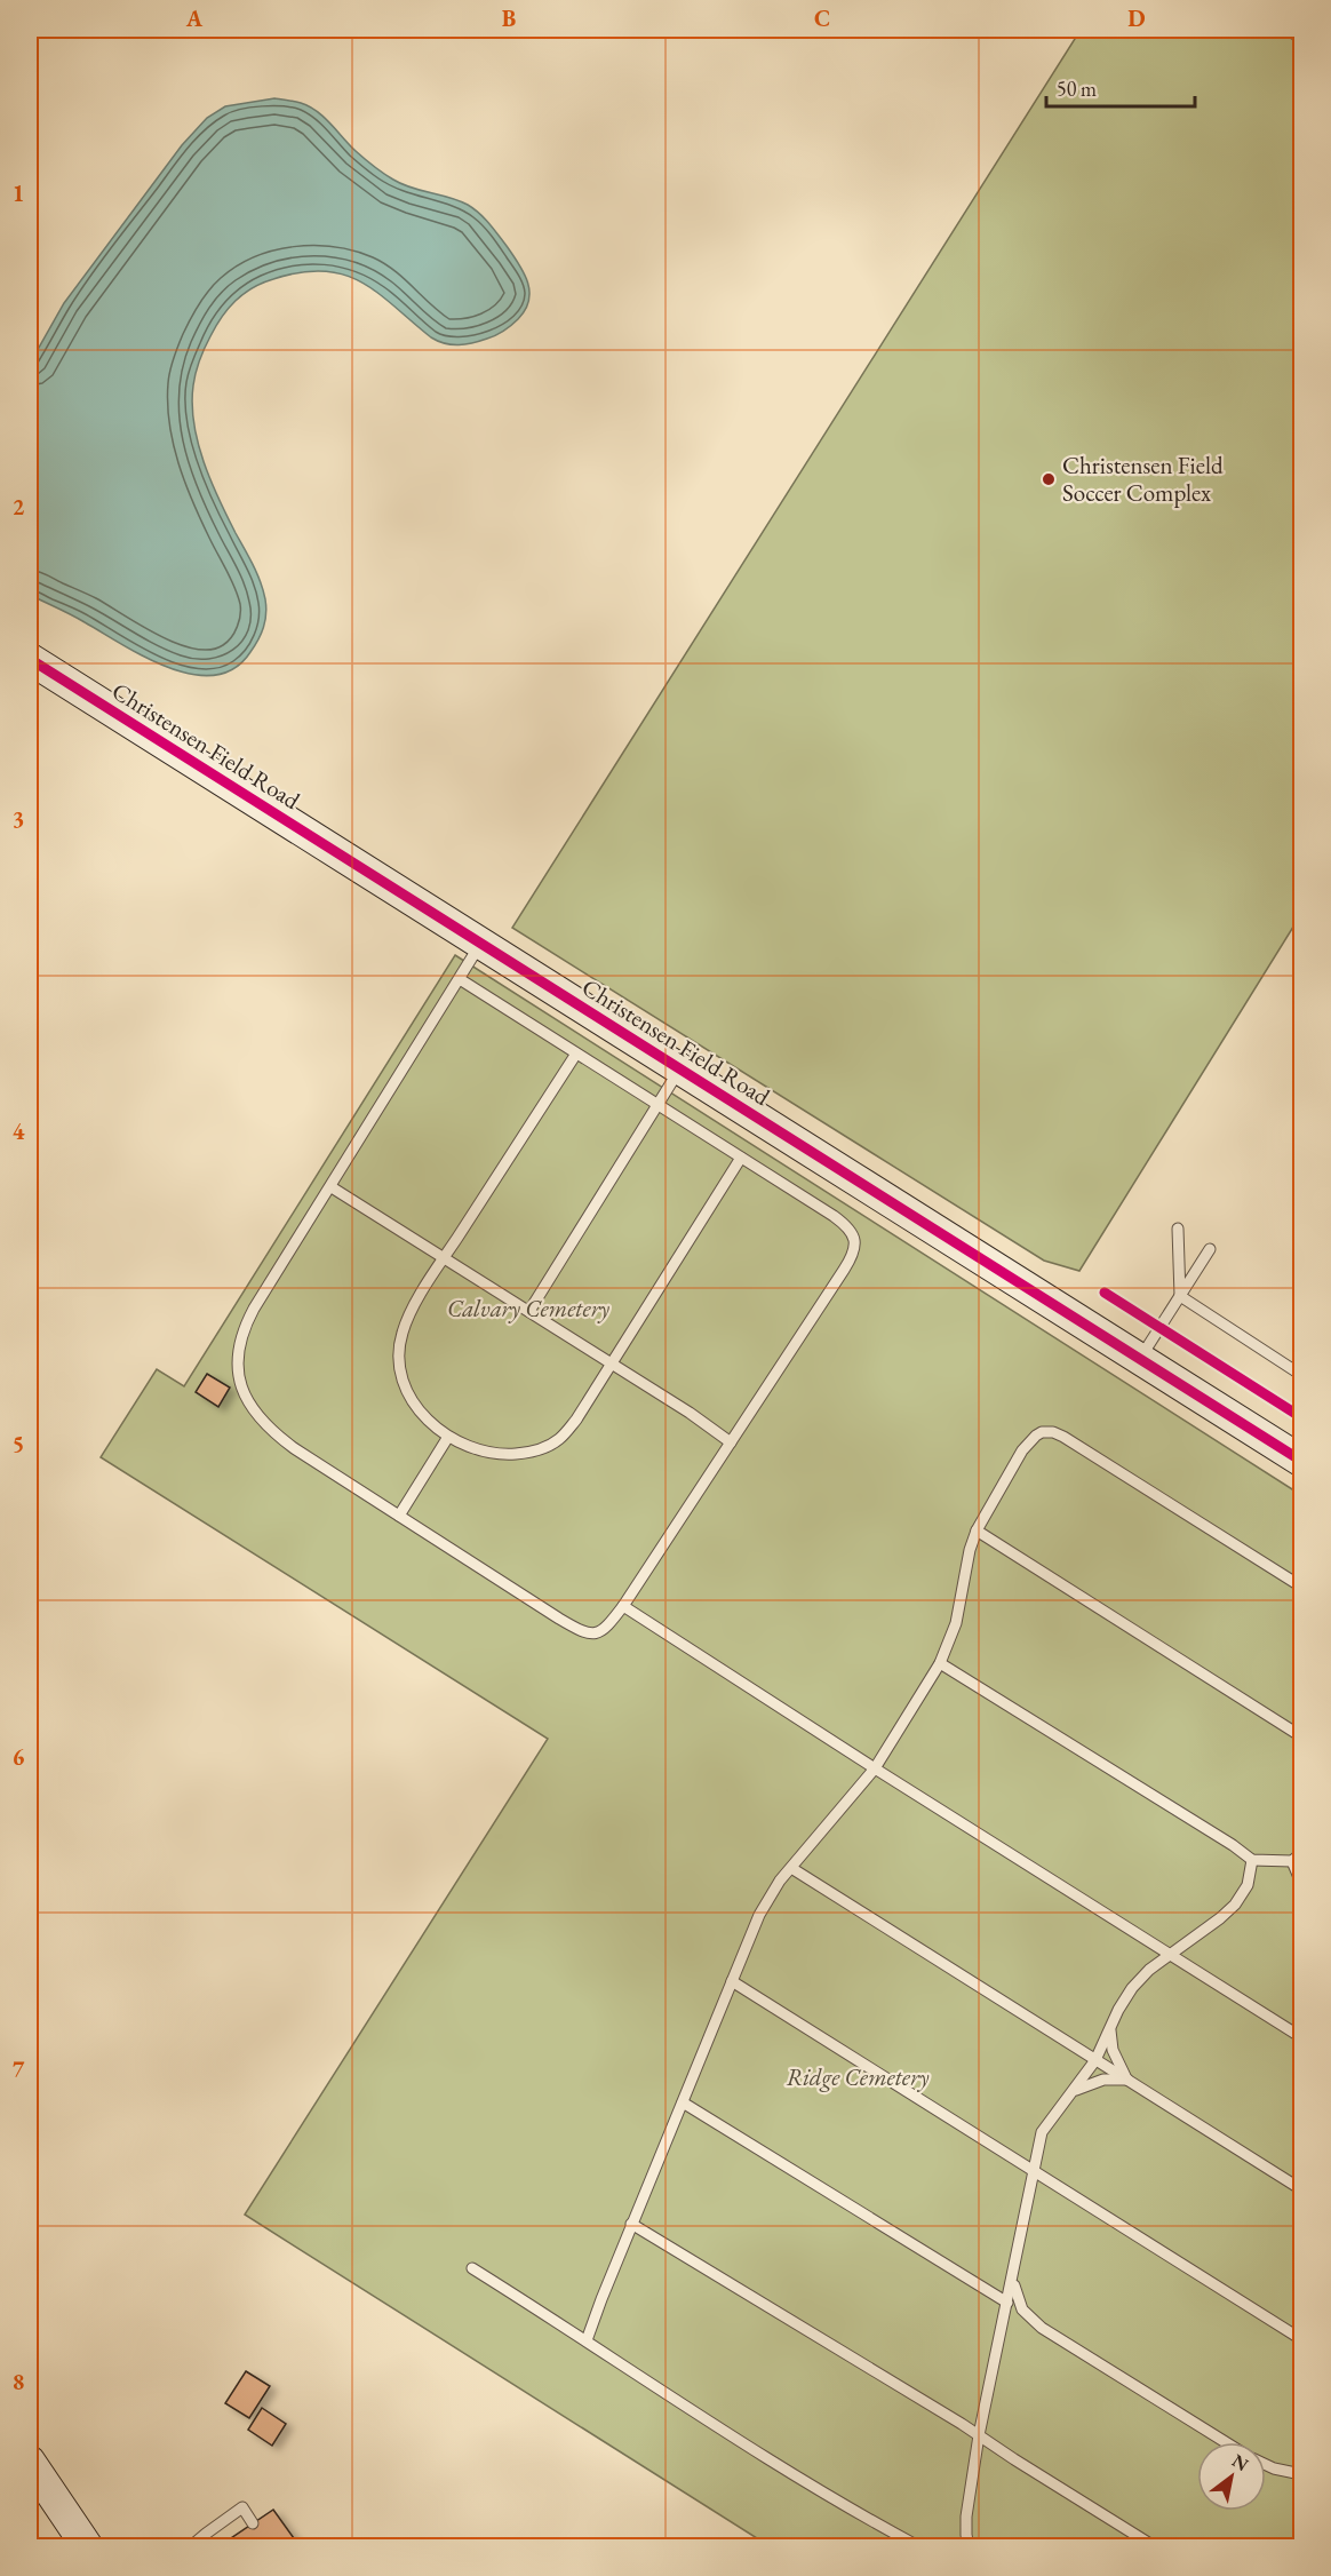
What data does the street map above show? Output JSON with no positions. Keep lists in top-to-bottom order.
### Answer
{
  "streets": {
    "street": ["Christensen Field Road"]
  },
  "parks": ["Calvary Cemetery", "Ridge Cemetery"],
  "places": ["Christensen Field Soccer Complex"],
  "scale_bar": "50 m",
  "north": "top right",
  "grid": {
    "columns": [
      "A",
      "B",
      "C",
      "D"
    ],
    "rows": [
      "1",
      "2",
      "3",
      "4",
      "5",
      "6",
      "7",
      "8"
    ]
  }
}
